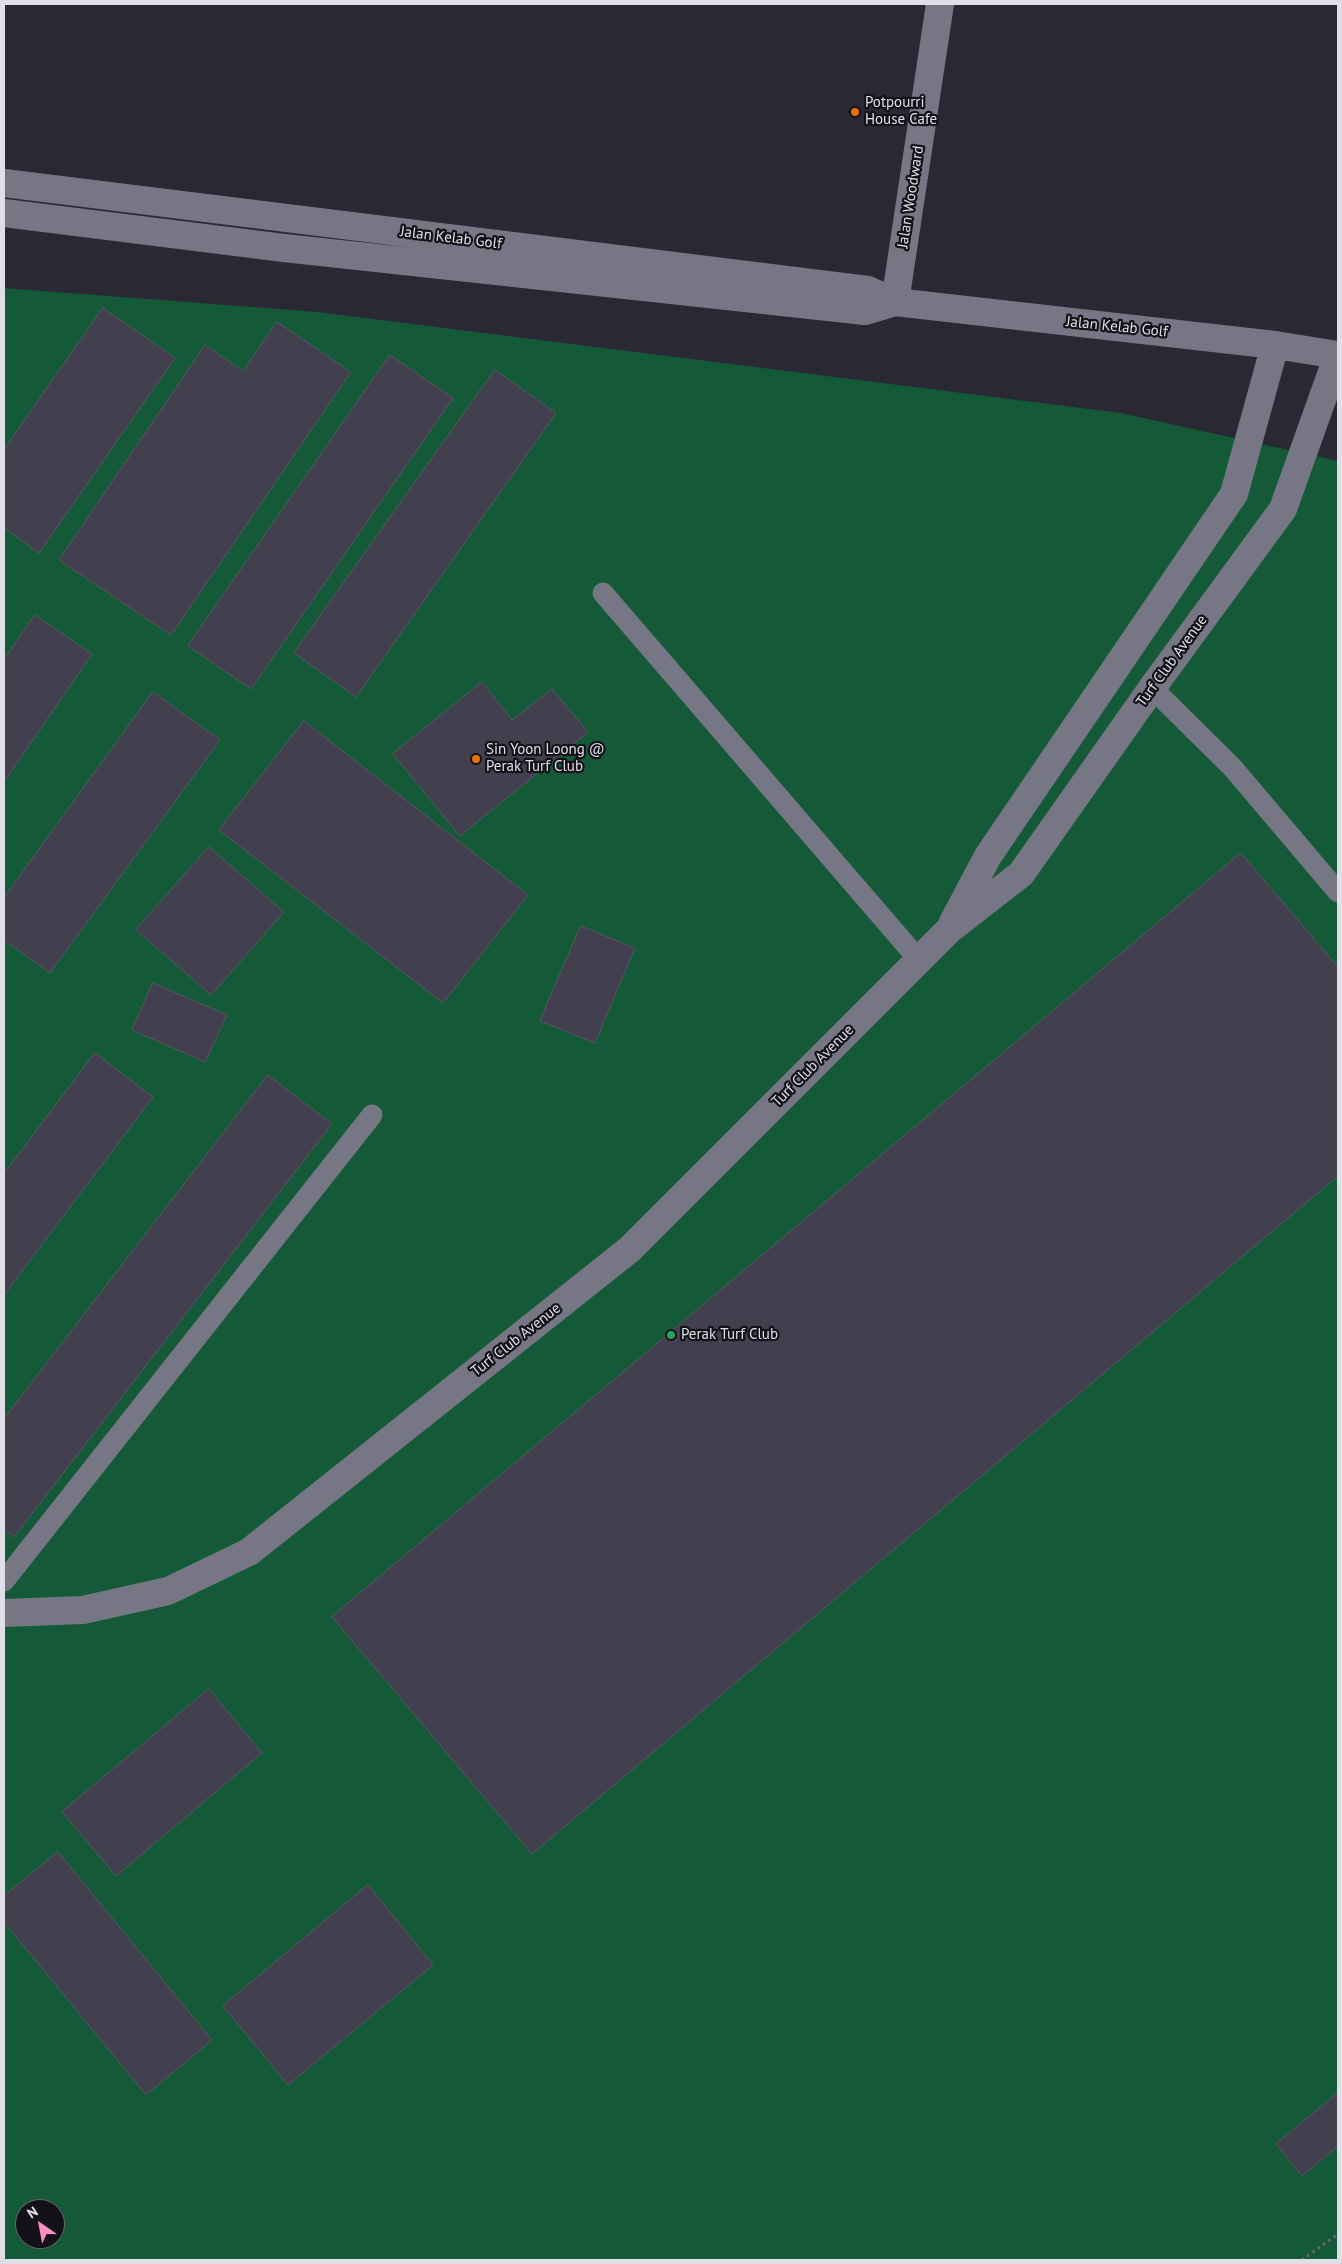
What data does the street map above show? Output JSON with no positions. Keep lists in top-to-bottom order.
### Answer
{
  "streets": {
    "street": ["Jalan Woodward", "Jalan Kelab Golf", "Turf Club Avenue"]
  },
  "crossings": [
    ["Jalan Woodward", "Jalan Kelab Golf"],
    ["Jalan Kelab Golf", "Turf Club Avenue"]
  ],
  "places": ["Potpourri House Cafe", "Sin Yoon Loong @ Perak Turf Club", "Perak Turf Club"],
  "north": "top left"
}
